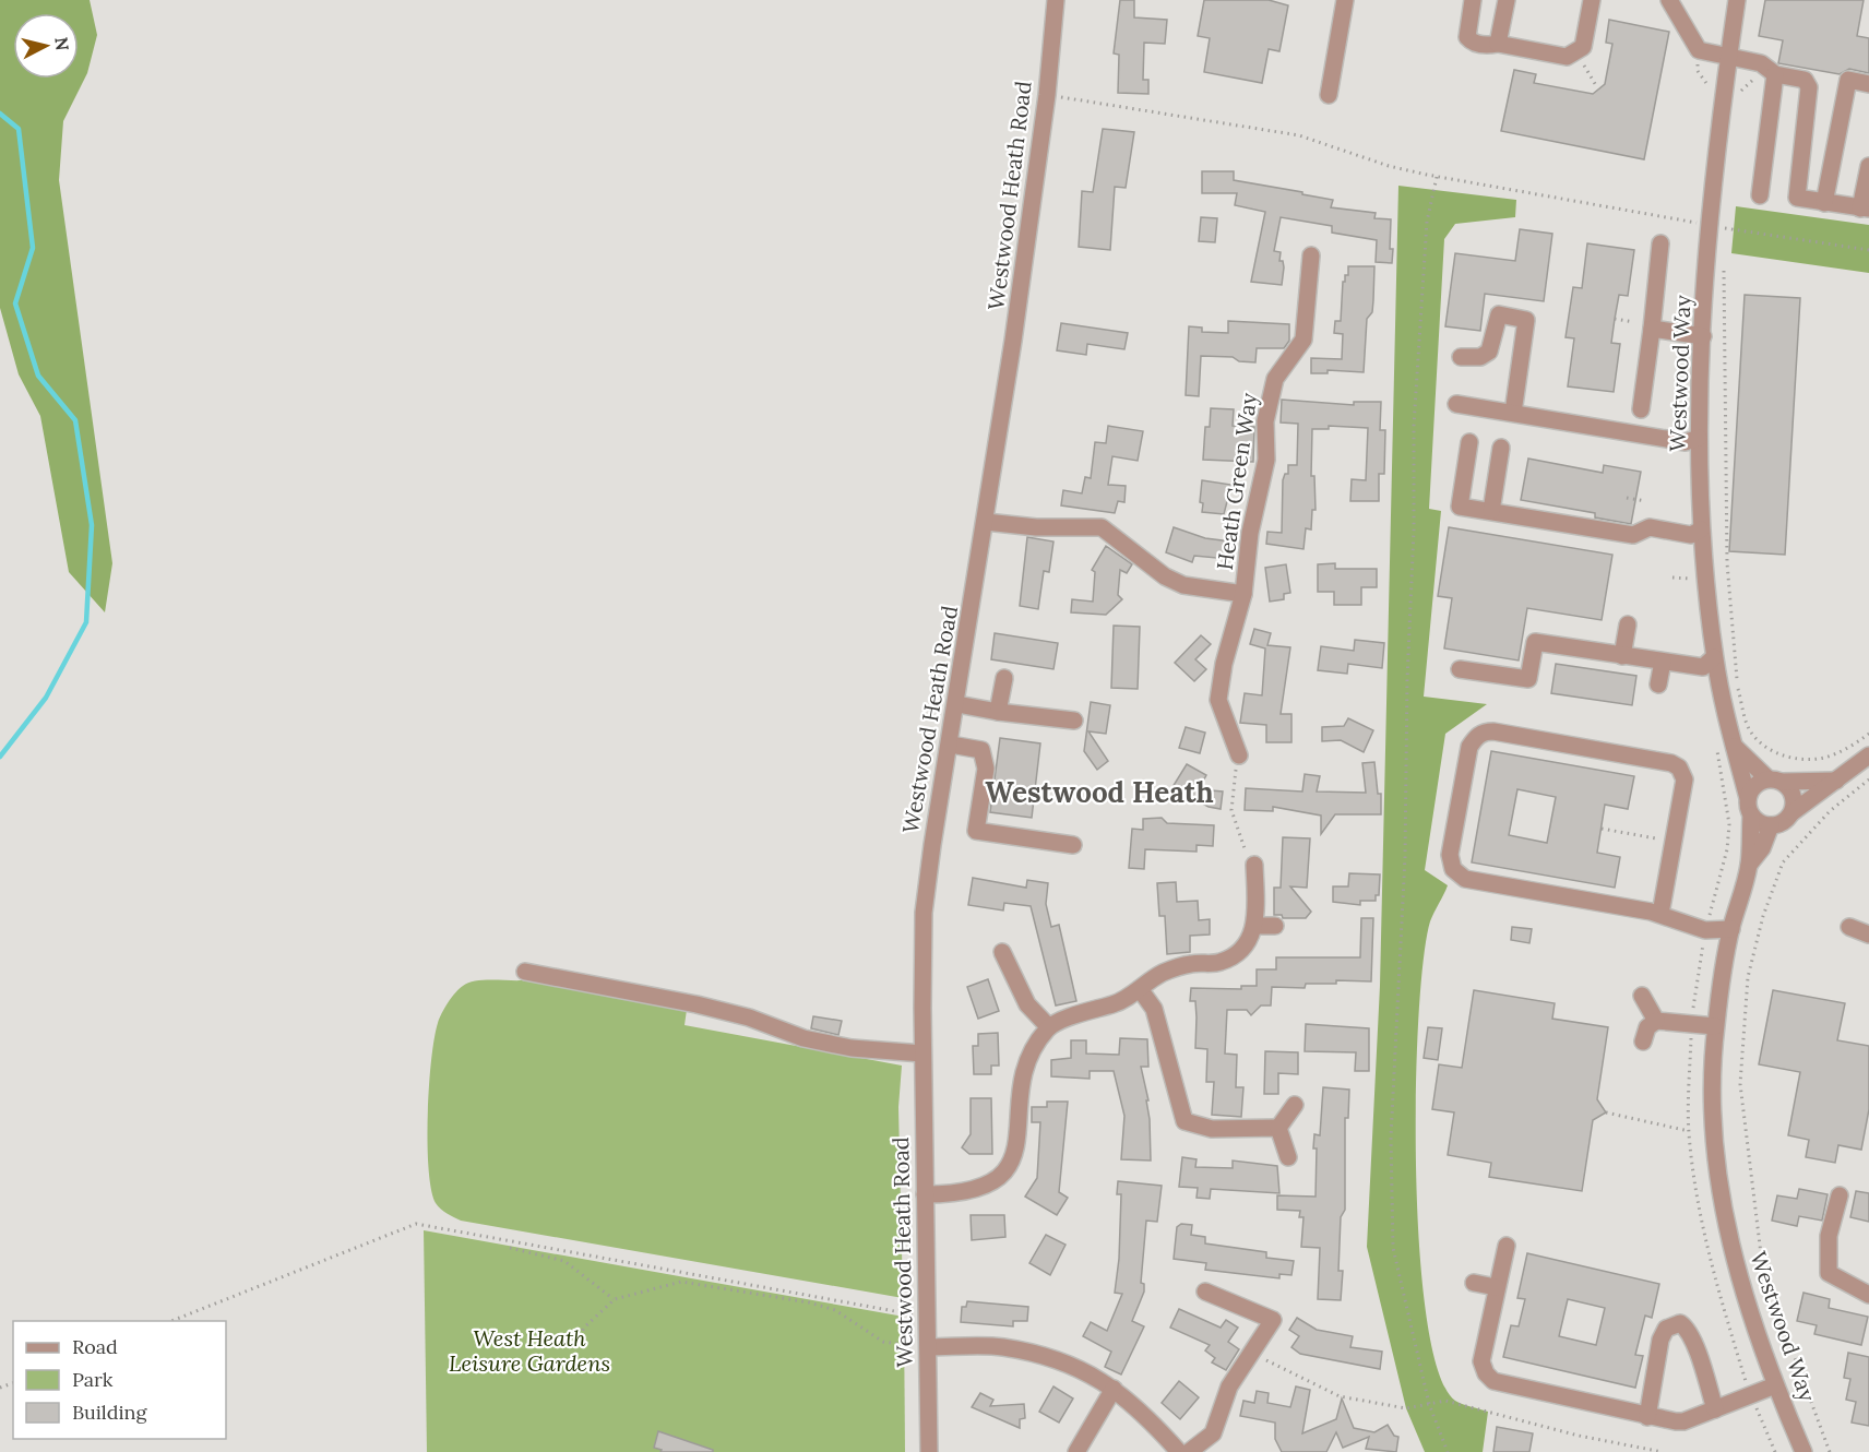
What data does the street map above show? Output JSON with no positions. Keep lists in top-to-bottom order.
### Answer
{
  "streets": {
    "street": ["Westwood Heath Road", "Westwood Way", "Heath Green Way"]
  },
  "districts": ["Westwood Heath"],
  "parks": ["West Heath Leisure Gardens"],
  "legend": ["Road", "Park", "Building"],
  "north": "right"
}
